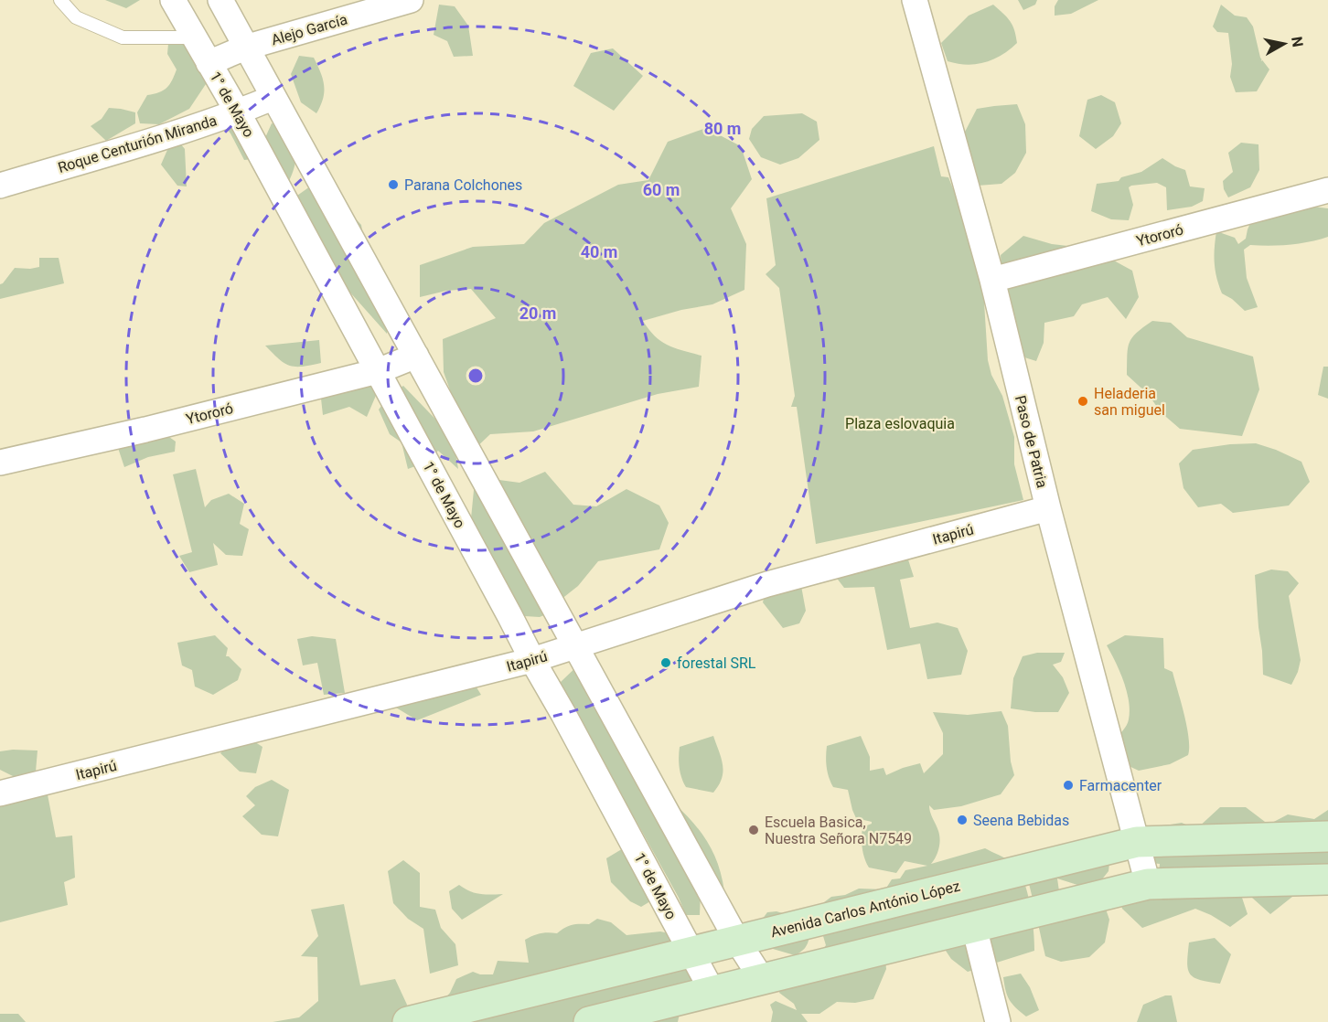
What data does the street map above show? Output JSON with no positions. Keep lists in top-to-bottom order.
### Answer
{
  "streets": {
    "main road": ["Avenida Carlos António López"],
    "street": [
      "Alejo García",
      "1° de Mayo",
      "Roque Centurión Miranda",
      "Ytororó",
      "Paso de Patria",
      "Itapirú"
    ]
  },
  "crossings": [
    ["Alejo García", "1° de Mayo"],
    ["1° de Mayo", "Roque Centurión Miranda"],
    ["1° de Mayo", "Ytororó"],
    ["1° de Mayo", "Itapirú"],
    ["1° de Mayo", "Avenida Carlos António López"],
    ["Ytororó", "Paso de Patria"],
    ["Paso de Patria", "Itapirú"],
    ["Paso de Patria", "Avenida Carlos António López"]
  ],
  "parks": ["Plaza eslovaquia"],
  "places": [
    "Parana Colchones",
    "Heladeria san miguel",
    "forestal SRL",
    "Farmacenter",
    "Seena Bebidas",
    "Escuela Basica, Nuestra Señora N7549"
  ],
  "north": "right",
  "rings": [
    "80 m",
    "60 m",
    "40 m",
    "20 m"
  ]
}
